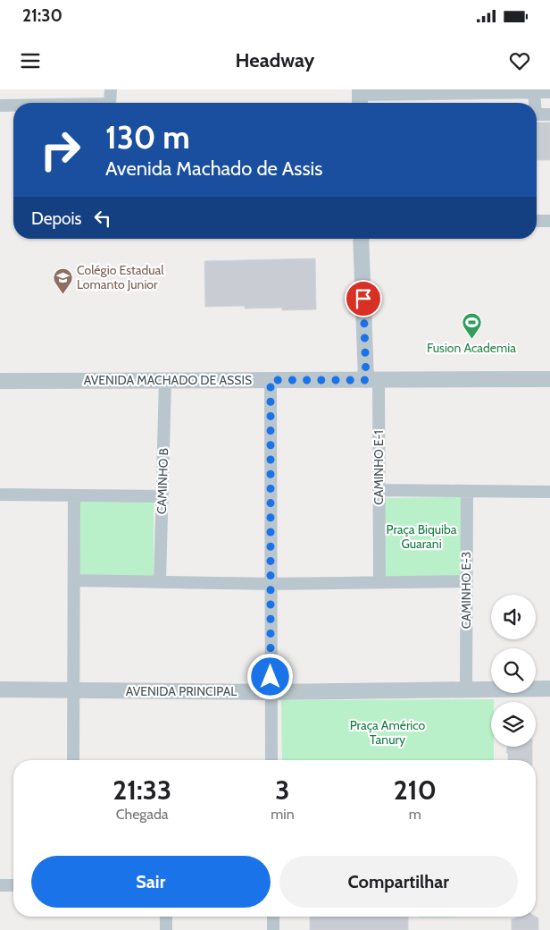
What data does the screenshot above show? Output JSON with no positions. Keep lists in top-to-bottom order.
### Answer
{
  "streets": {
    "street": [
      "AVENIDA MACHADO DE ASSIS",
      "CAMINHO E-1",
      "CAMINHO B",
      "CAMINHO E-3",
      "AVENIDA PRINCIPAL"
    ]
  },
  "crossings": [
    ["AVENIDA MACHADO DE ASSIS", "CAMINHO E-1"],
    ["AVENIDA MACHADO DE ASSIS", "CAMINHO B"],
    ["CAMINHO E-3", "AVENIDA PRINCIPAL"]
  ],
  "parks": ["Praça Biquiba Guarani", "Praça Américo Tanury"],
  "places": {
    "school or university": ["Colégio Estadual Lomanto Junior"],
    "sports": ["Fusion Academia"]
  },
  "page": {
    "status": "21:30",
    "header": "Headway",
    "turn": ["130 m", "Avenida Machado de Assis"],
    "then": "Depois",
    "eta": [
      "21:33",
      "Chegada",
      "3",
      "min",
      "210",
      "m"
    ],
    "buttons": ["Sair", "Compartilhar"]
  }
}
